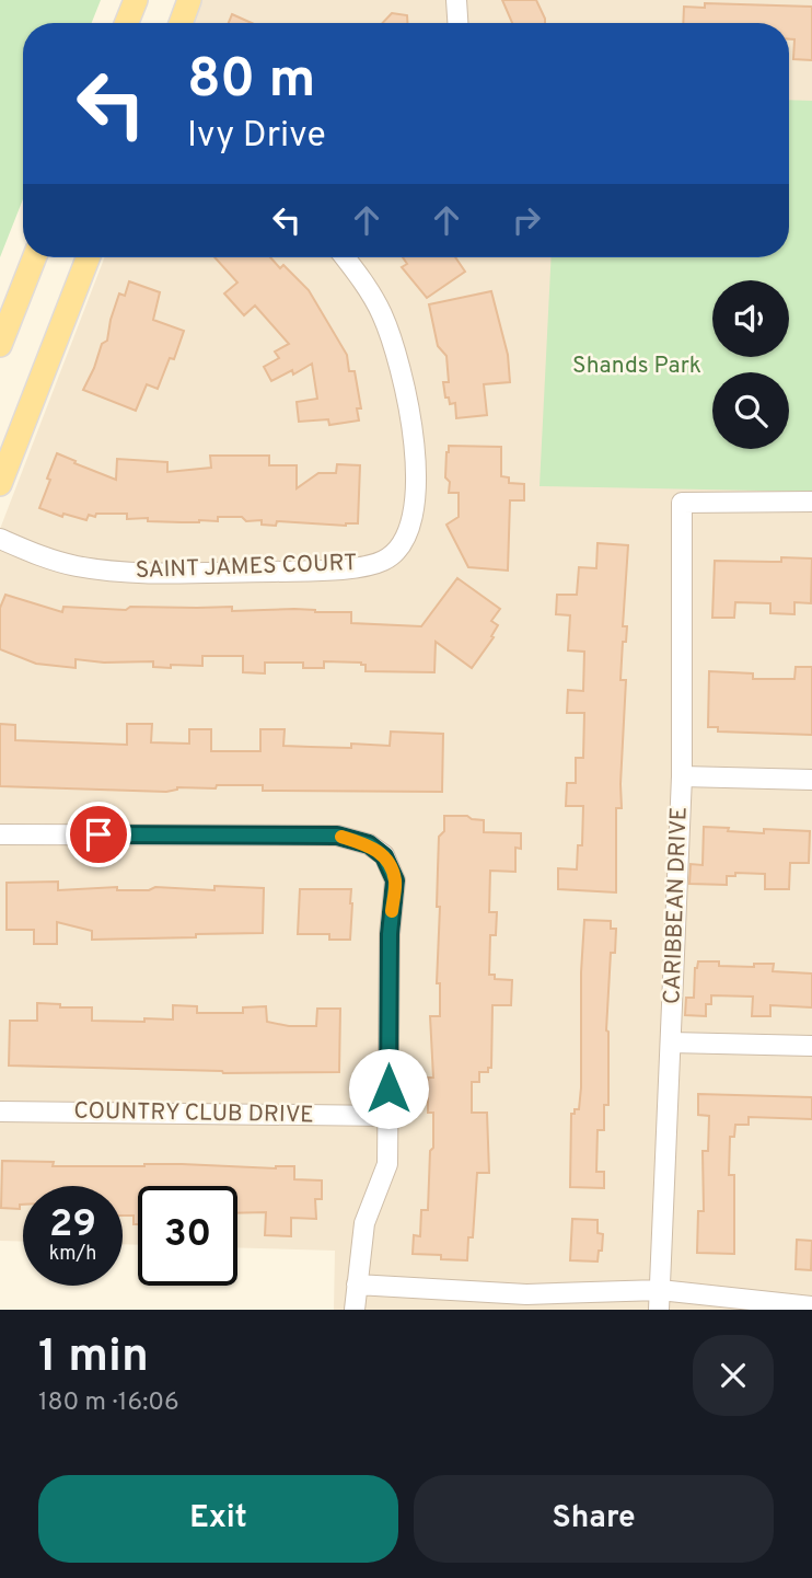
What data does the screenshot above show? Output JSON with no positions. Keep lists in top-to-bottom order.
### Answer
{
  "streets": {
    "street": ["SAINT JAMES COURT", "CARIBBEAN DRIVE", "COUNTRY CLUB DRIVE"]
  },
  "parks": ["Shands Park"],
  "page": {
    "turn": ["80 m", "Ivy Drive"],
    "speed": "29 km/h",
    "limit": "30",
    "heading": ["1 min", "180 m · 16:06"],
    "buttons": ["Exit", "Share"]
  }
}
